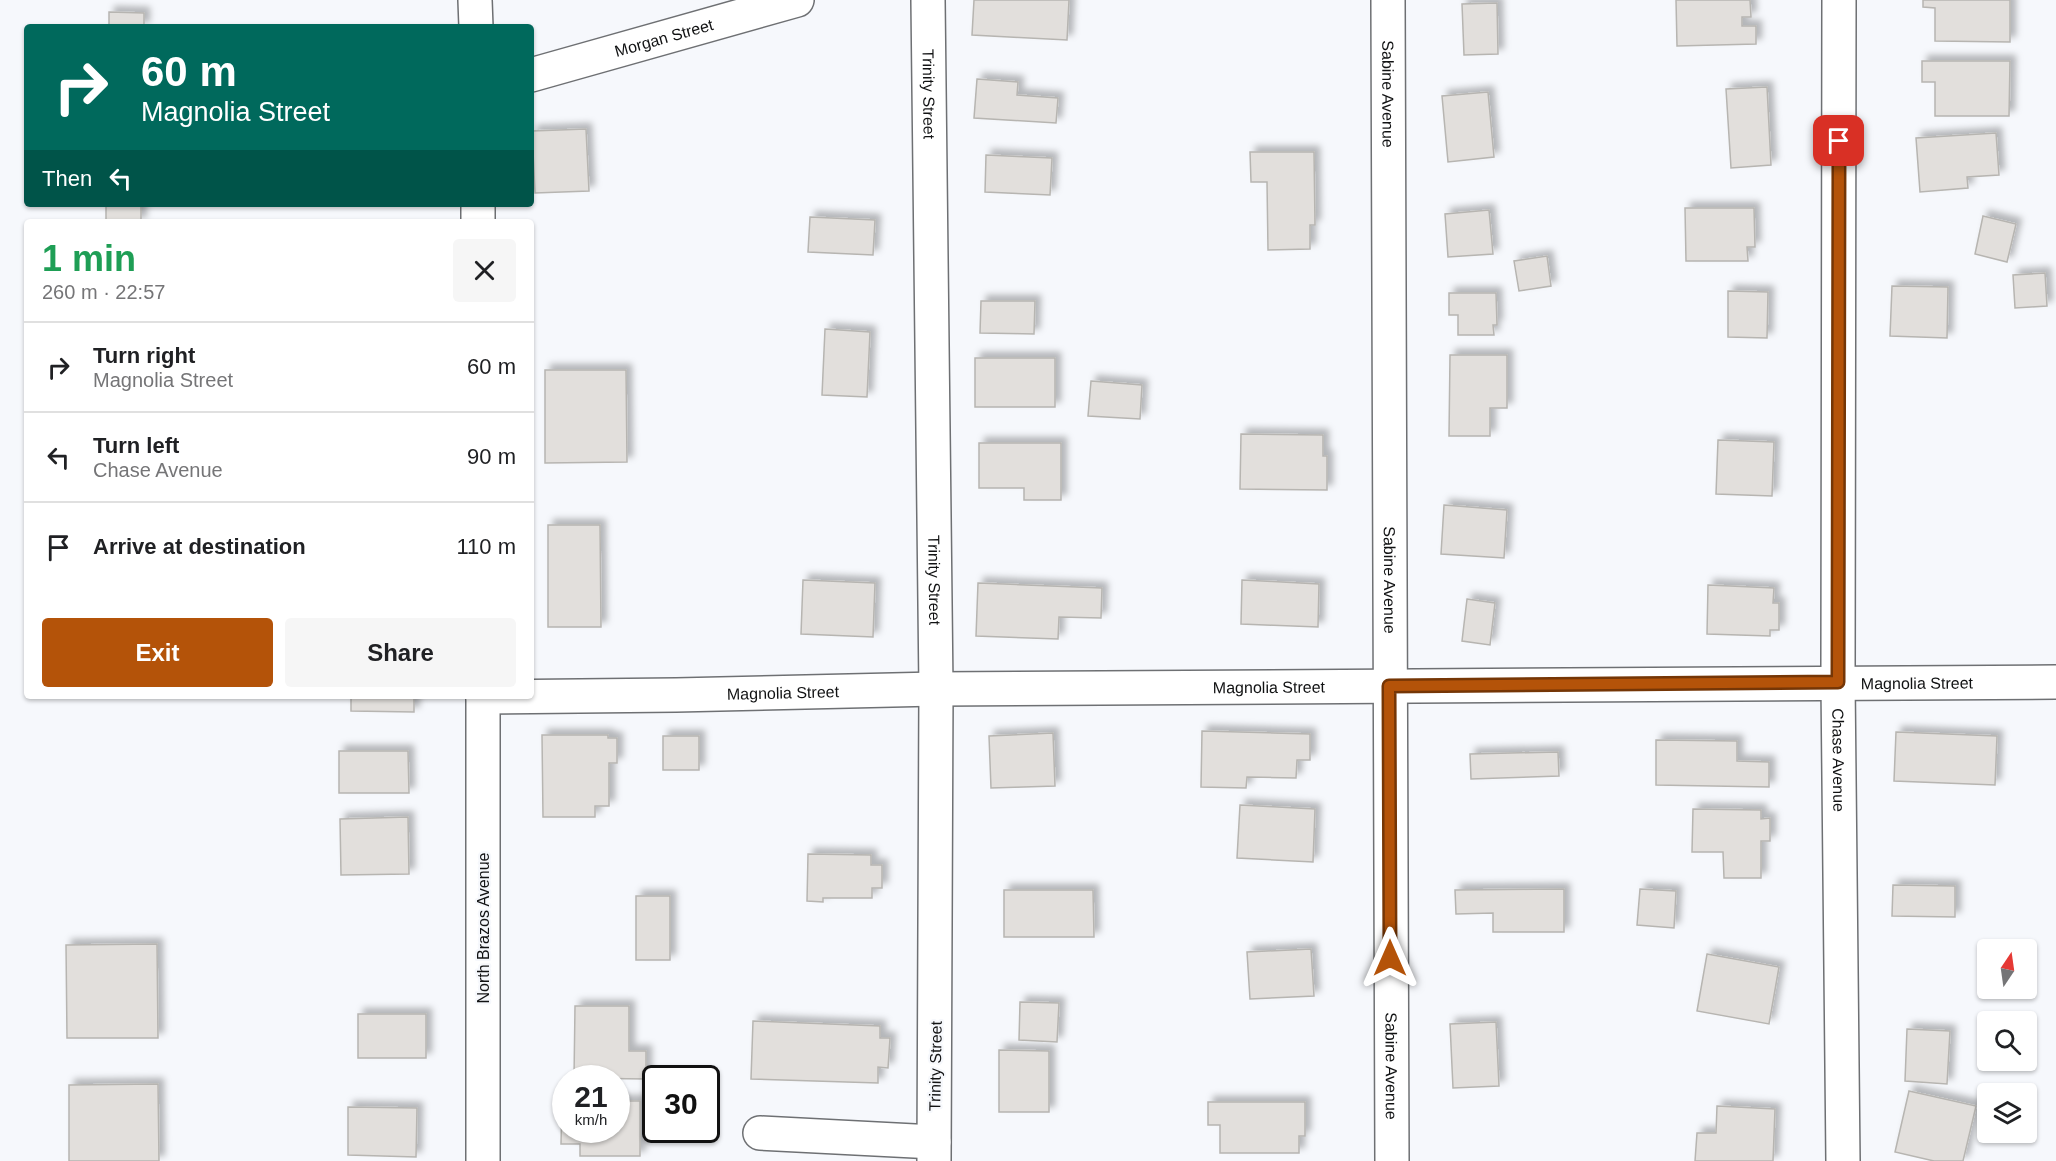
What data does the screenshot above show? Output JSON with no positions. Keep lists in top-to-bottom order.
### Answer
{
  "streets": {
    "street": [
      "Morgan Street",
      "Trinity Street",
      "Sabine Avenue",
      "Magnolia Street",
      "Chase Avenue",
      "North Brazos Avenue"
    ]
  },
  "crossings": [
    ["Trinity Street", "Magnolia Street"],
    ["Sabine Avenue", "Magnolia Street"],
    ["Magnolia Street", "Chase Avenue"]
  ],
  "north": "top",
  "page": {
    "turn": ["60 m", "Magnolia Street"],
    "then": "Then",
    "heading": ["1 min", "260 m · 22:57"],
    "list": [
      {
        "name": "Turn right",
        "note": "Magnolia Street",
        "value": "60 m"
      },
      {
        "name": "Turn left",
        "note": "Chase Avenue",
        "value": "90 m"
      },
      {
        "name": "Arrive at destination",
        "value": "110 m"
      }
    ],
    "buttons": ["Exit", "Share"],
    "speed": "21 km/h",
    "limit": "30"
  }
}
